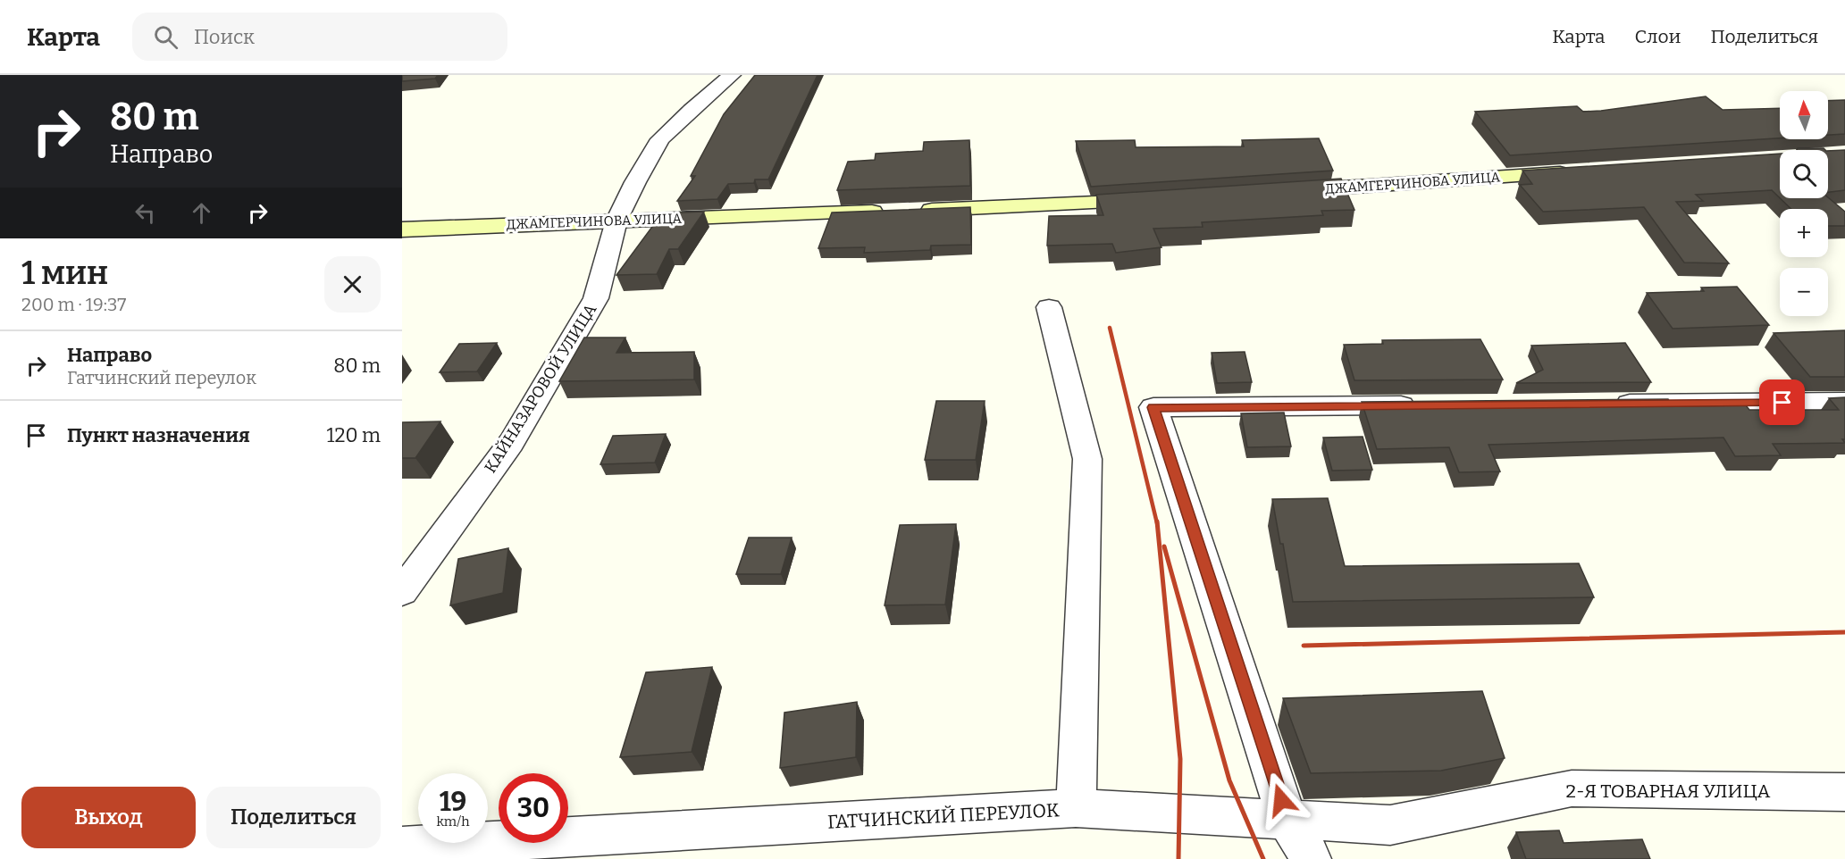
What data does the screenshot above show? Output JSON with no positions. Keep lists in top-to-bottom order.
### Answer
{
  "streets": {
    "street": [
      "ДЖАМГЕРЧИНОВА УЛИЦА",
      "КАЙНАЗАРОВОЙ УЛИЦА",
      "2-Я ТОВАРНАЯ УЛИЦА",
      "ГАТЧИНСКИЙ ПЕРЕУЛОК"
    ]
  },
  "crossings": [
    ["ДЖАМГЕРЧИНОВА УЛИЦА", "КАЙНАЗАРОВОЙ УЛИЦА"],
    ["2-Я ТОВАРНАЯ УЛИЦА", "ГАТЧИНСКИЙ ПЕРЕУЛОК"]
  ],
  "north": "top",
  "page": {
    "header": "Карта",
    "search": "Поиск",
    "nav": ["Карта", "Слои", "Поделиться"],
    "turn": ["80 m", "Направо"],
    "map_buttons": ["+", "−"],
    "heading": ["1 мин", "200 m · 19:37"],
    "list": [
      {
        "name": "Направо",
        "note": "Гатчинский переулок",
        "value": "80 m"
      },
      {
        "name": "Пункт назначения",
        "value": "120 m"
      }
    ],
    "speed": "19 km/h",
    "limit": "30",
    "buttons": ["Выход", "Поделиться"]
  }
}
